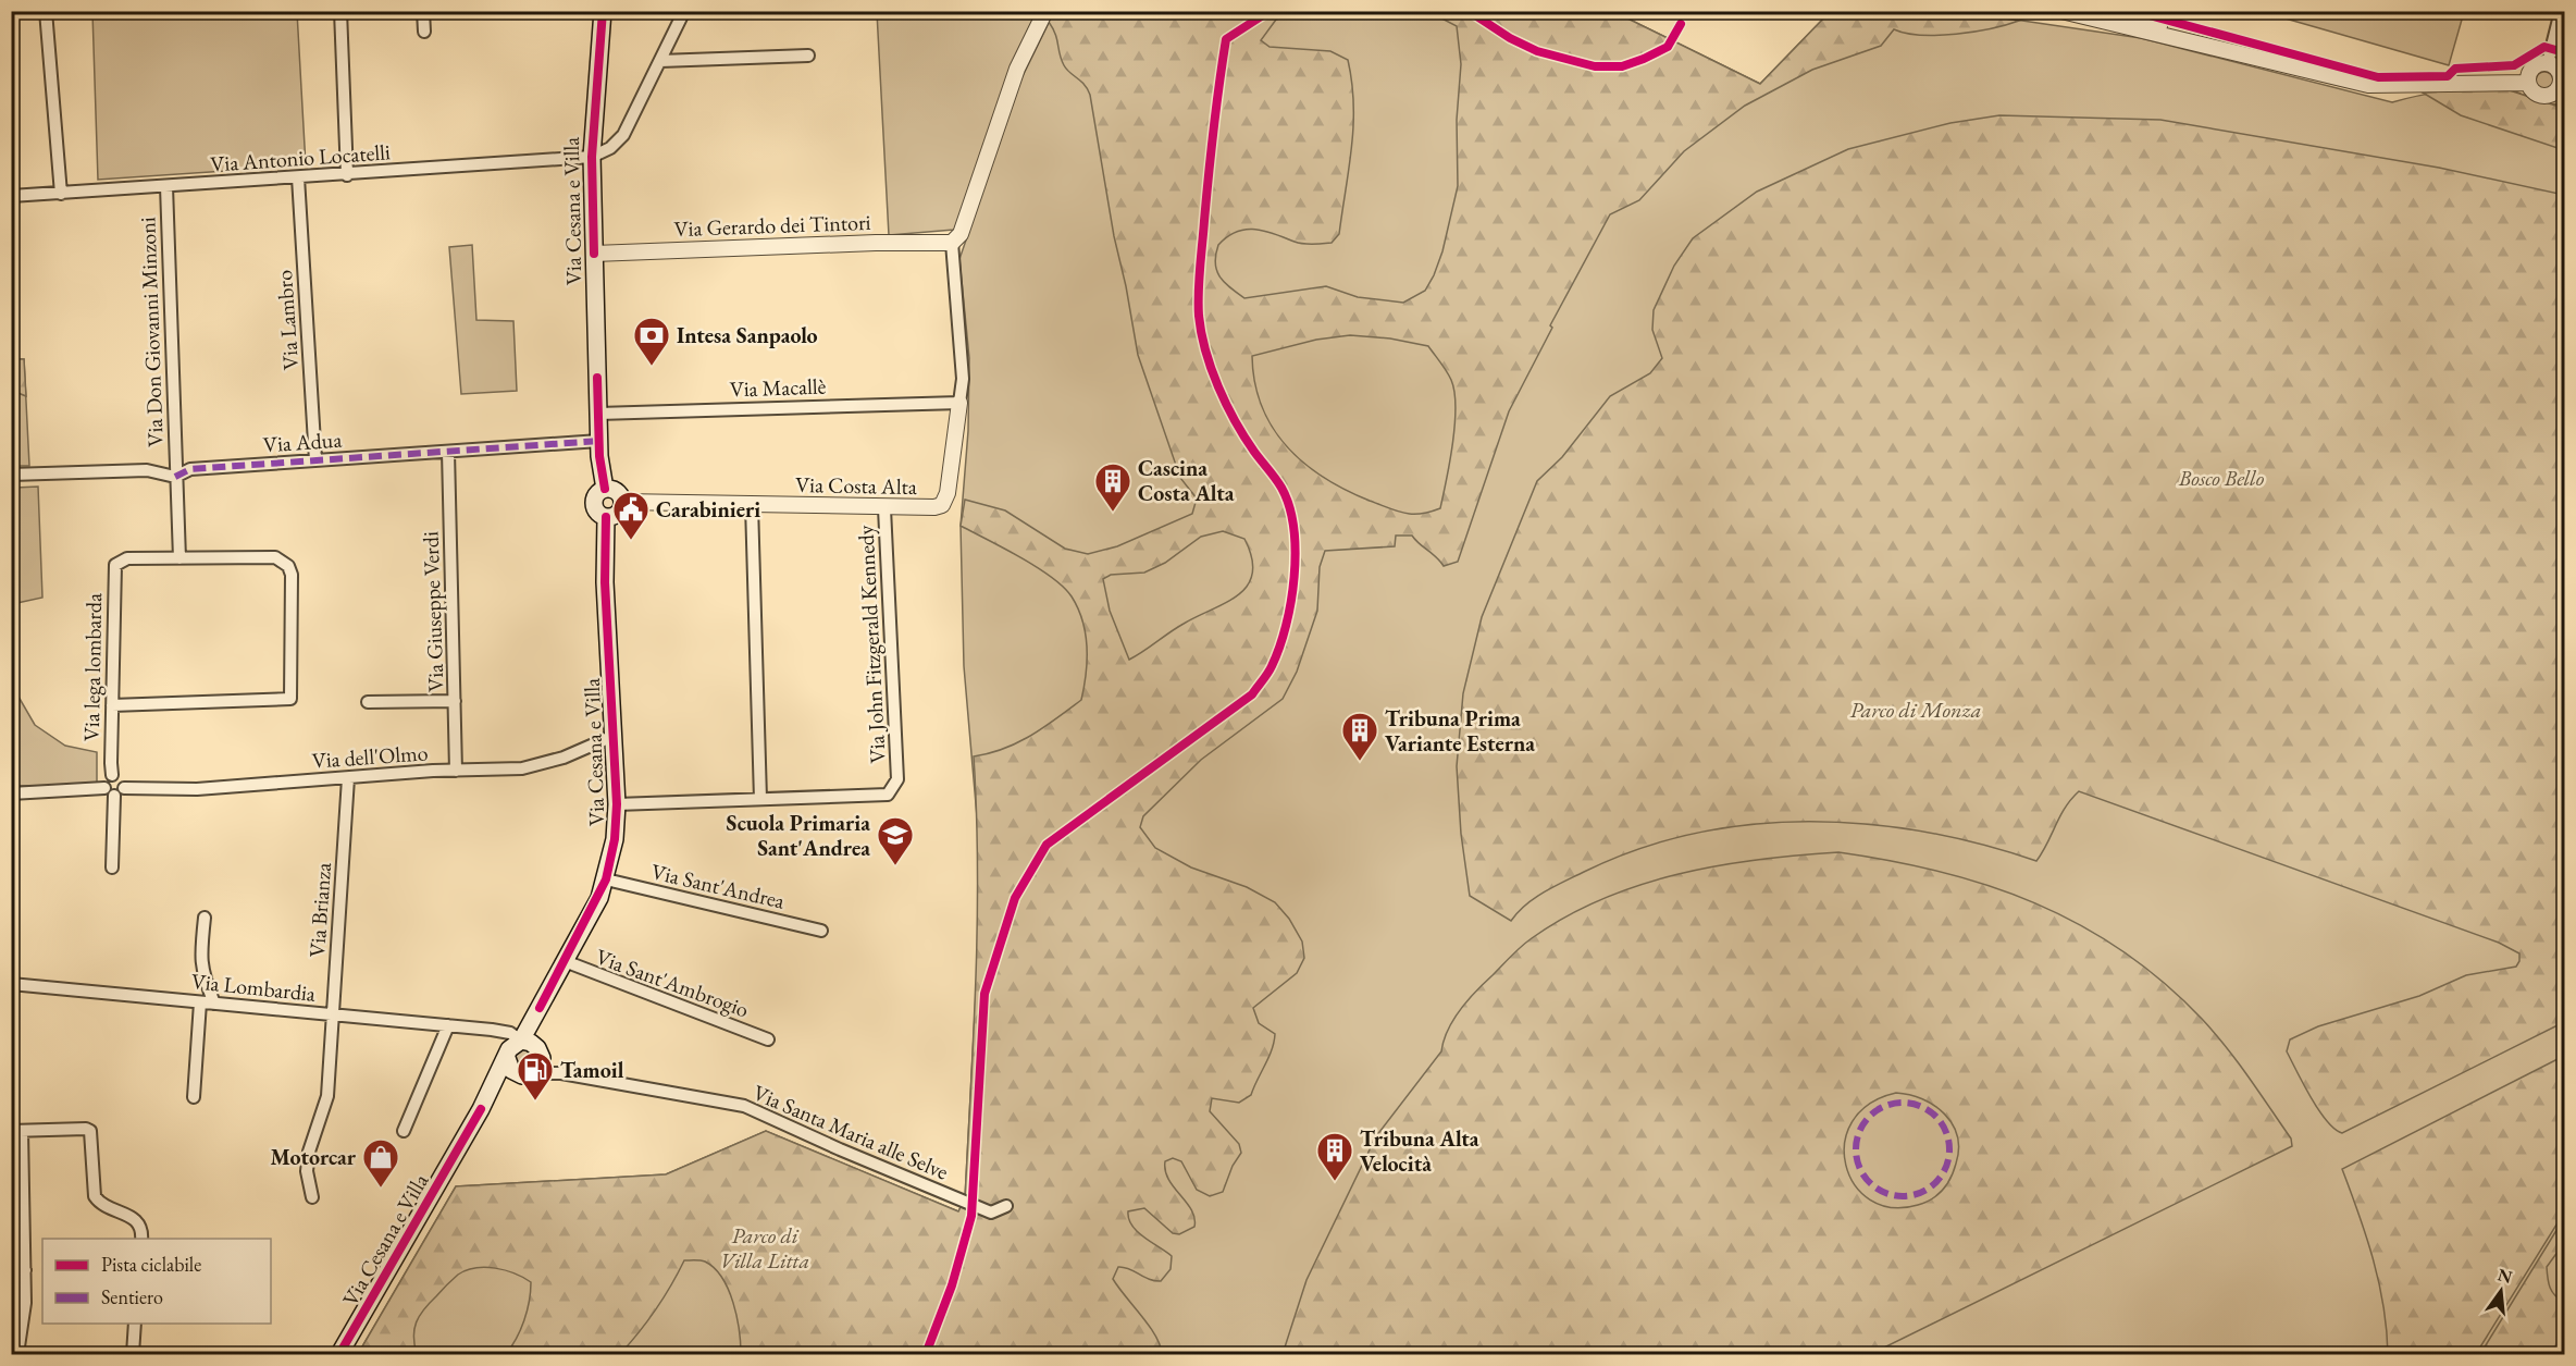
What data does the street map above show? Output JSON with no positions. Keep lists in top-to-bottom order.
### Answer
{
  "streets": {
    "main road": ["Via Cesana e Villa"],
    "street": [
      "Via Antonio Locatelli",
      "Via Gerardo dei Tintori",
      "Via Lambro",
      "Via Don Giovanni Minzoni",
      "Via Macallè",
      "Via Adua",
      "Via Costa Alta",
      "Via Giuseppe Verdi",
      "Via John Fitzgerald Kennedy",
      "Via lega lombarda",
      "Via dell'Olmo",
      "Via Sant'Andrea",
      "Via Brianza",
      "Via Sant'Ambrogio",
      "Via Lombardia",
      "Via Santa Maria alle Selve"
    ]
  },
  "crossings": [
    ["Via Antonio Locatelli", "Via Cesana e Villa"],
    ["Via Antonio Locatelli", "Via Lambro"],
    ["Via Antonio Locatelli", "Via Don Giovanni Minzoni"],
    ["Via Cesana e Villa", "Via Gerardo dei Tintori"],
    ["Via Cesana e Villa", "Via Macallè"],
    ["Via Cesana e Villa", "Via Adua"],
    ["Via Cesana e Villa", "Via Costa Alta"],
    ["Via Cesana e Villa", "Via dell'Olmo"],
    ["Via Cesana e Villa", "Via Sant'Andrea"],
    ["Via Cesana e Villa", "Via Sant'Ambrogio"],
    ["Via Cesana e Villa", "Via Lombardia"],
    ["Via Cesana e Villa", "Via Santa Maria alle Selve"],
    ["Via Gerardo dei Tintori", "Via Costa Alta"],
    ["Via Lambro", "Via Adua"],
    ["Via Don Giovanni Minzoni", "Via Adua"],
    ["Via Macallè", "Via Costa Alta"],
    ["Via Adua", "Via Giuseppe Verdi"],
    ["Via Costa Alta", "Via John Fitzgerald Kennedy"],
    ["Via Giuseppe Verdi", "Via dell'Olmo"],
    ["Via dell'Olmo", "Via Brianza"],
    ["Via Brianza", "Via Lombardia"],
    ["Via Lombardia", "Via Santa Maria alle Selve"]
  ],
  "parks": ["Bosco Bello", "Parco di Monza", "Parco di Villa Litta"],
  "places": {
    "bank": ["Intesa Sanpaolo"],
    "building": ["Cascina Costa Alta", "Tribuna Prima Variante Esterna", "Tribuna Alta Velocità"],
    "public building": ["Carabinieri"],
    "school or university": ["Scuola Primaria Sant'Andrea"],
    "fuel station": ["Tamoil"],
    "shop": ["Motorcar"]
  },
  "legend": ["Pista ciclabile", "Sentiero"],
  "north": "top"
}
